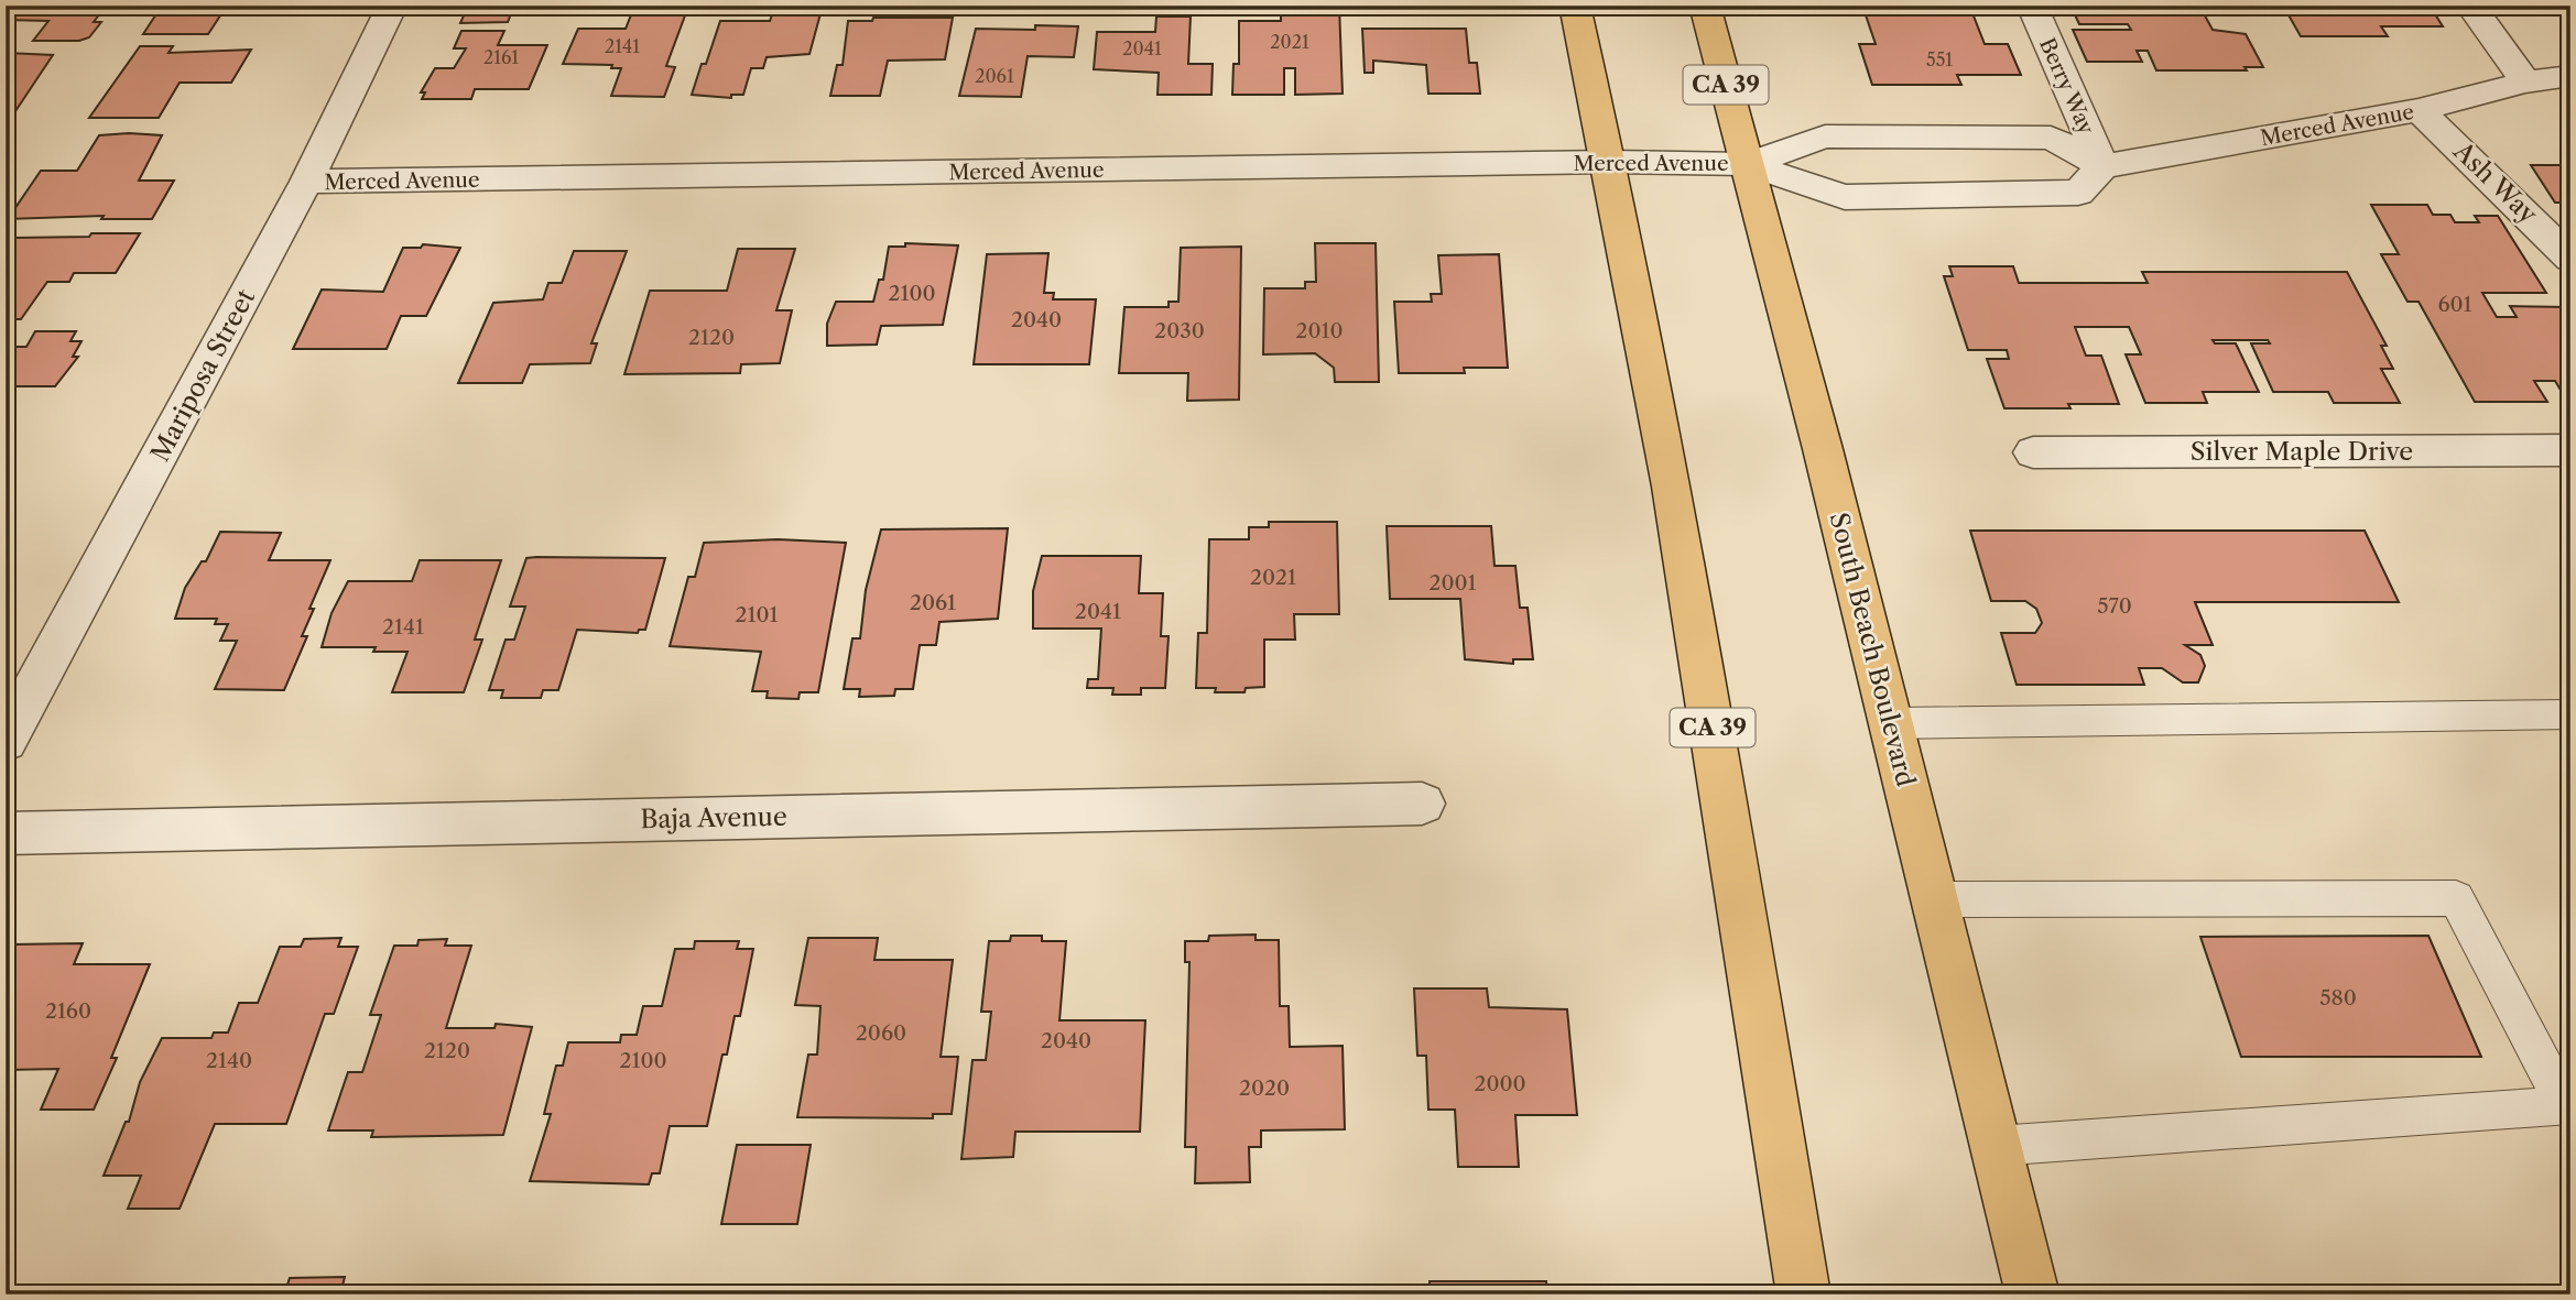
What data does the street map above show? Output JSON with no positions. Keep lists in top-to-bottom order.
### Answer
{
  "streets": {
    "main road": ["CA 39", "South Beach Boulevard"],
    "street": [
      "Berry Way",
      "Merced Avenue",
      "Ash Way",
      "Mariposa Street",
      "Silver Maple Drive",
      "Baja Avenue"
    ]
  },
  "crossings": [
    ["CA 39", "Merced Avenue"],
    ["Berry Way", "Merced Avenue"],
    ["Merced Avenue", "Ash Way"],
    ["Merced Avenue", "Mariposa Street"],
    ["Merced Avenue", "South Beach Boulevard"]
  ],
  "house_numbers": [
    "2021",
    "2141",
    "2041",
    "2161",
    "551",
    "2061",
    "2100",
    "601",
    "2040",
    "2030",
    "2010",
    "2120",
    "2021",
    "2001",
    "2061",
    "570",
    "2041",
    "2101",
    "2141",
    "580",
    "2160",
    "2060",
    "2040",
    "2120",
    "2140",
    "2100",
    "2000",
    "2020"
  ]
}
